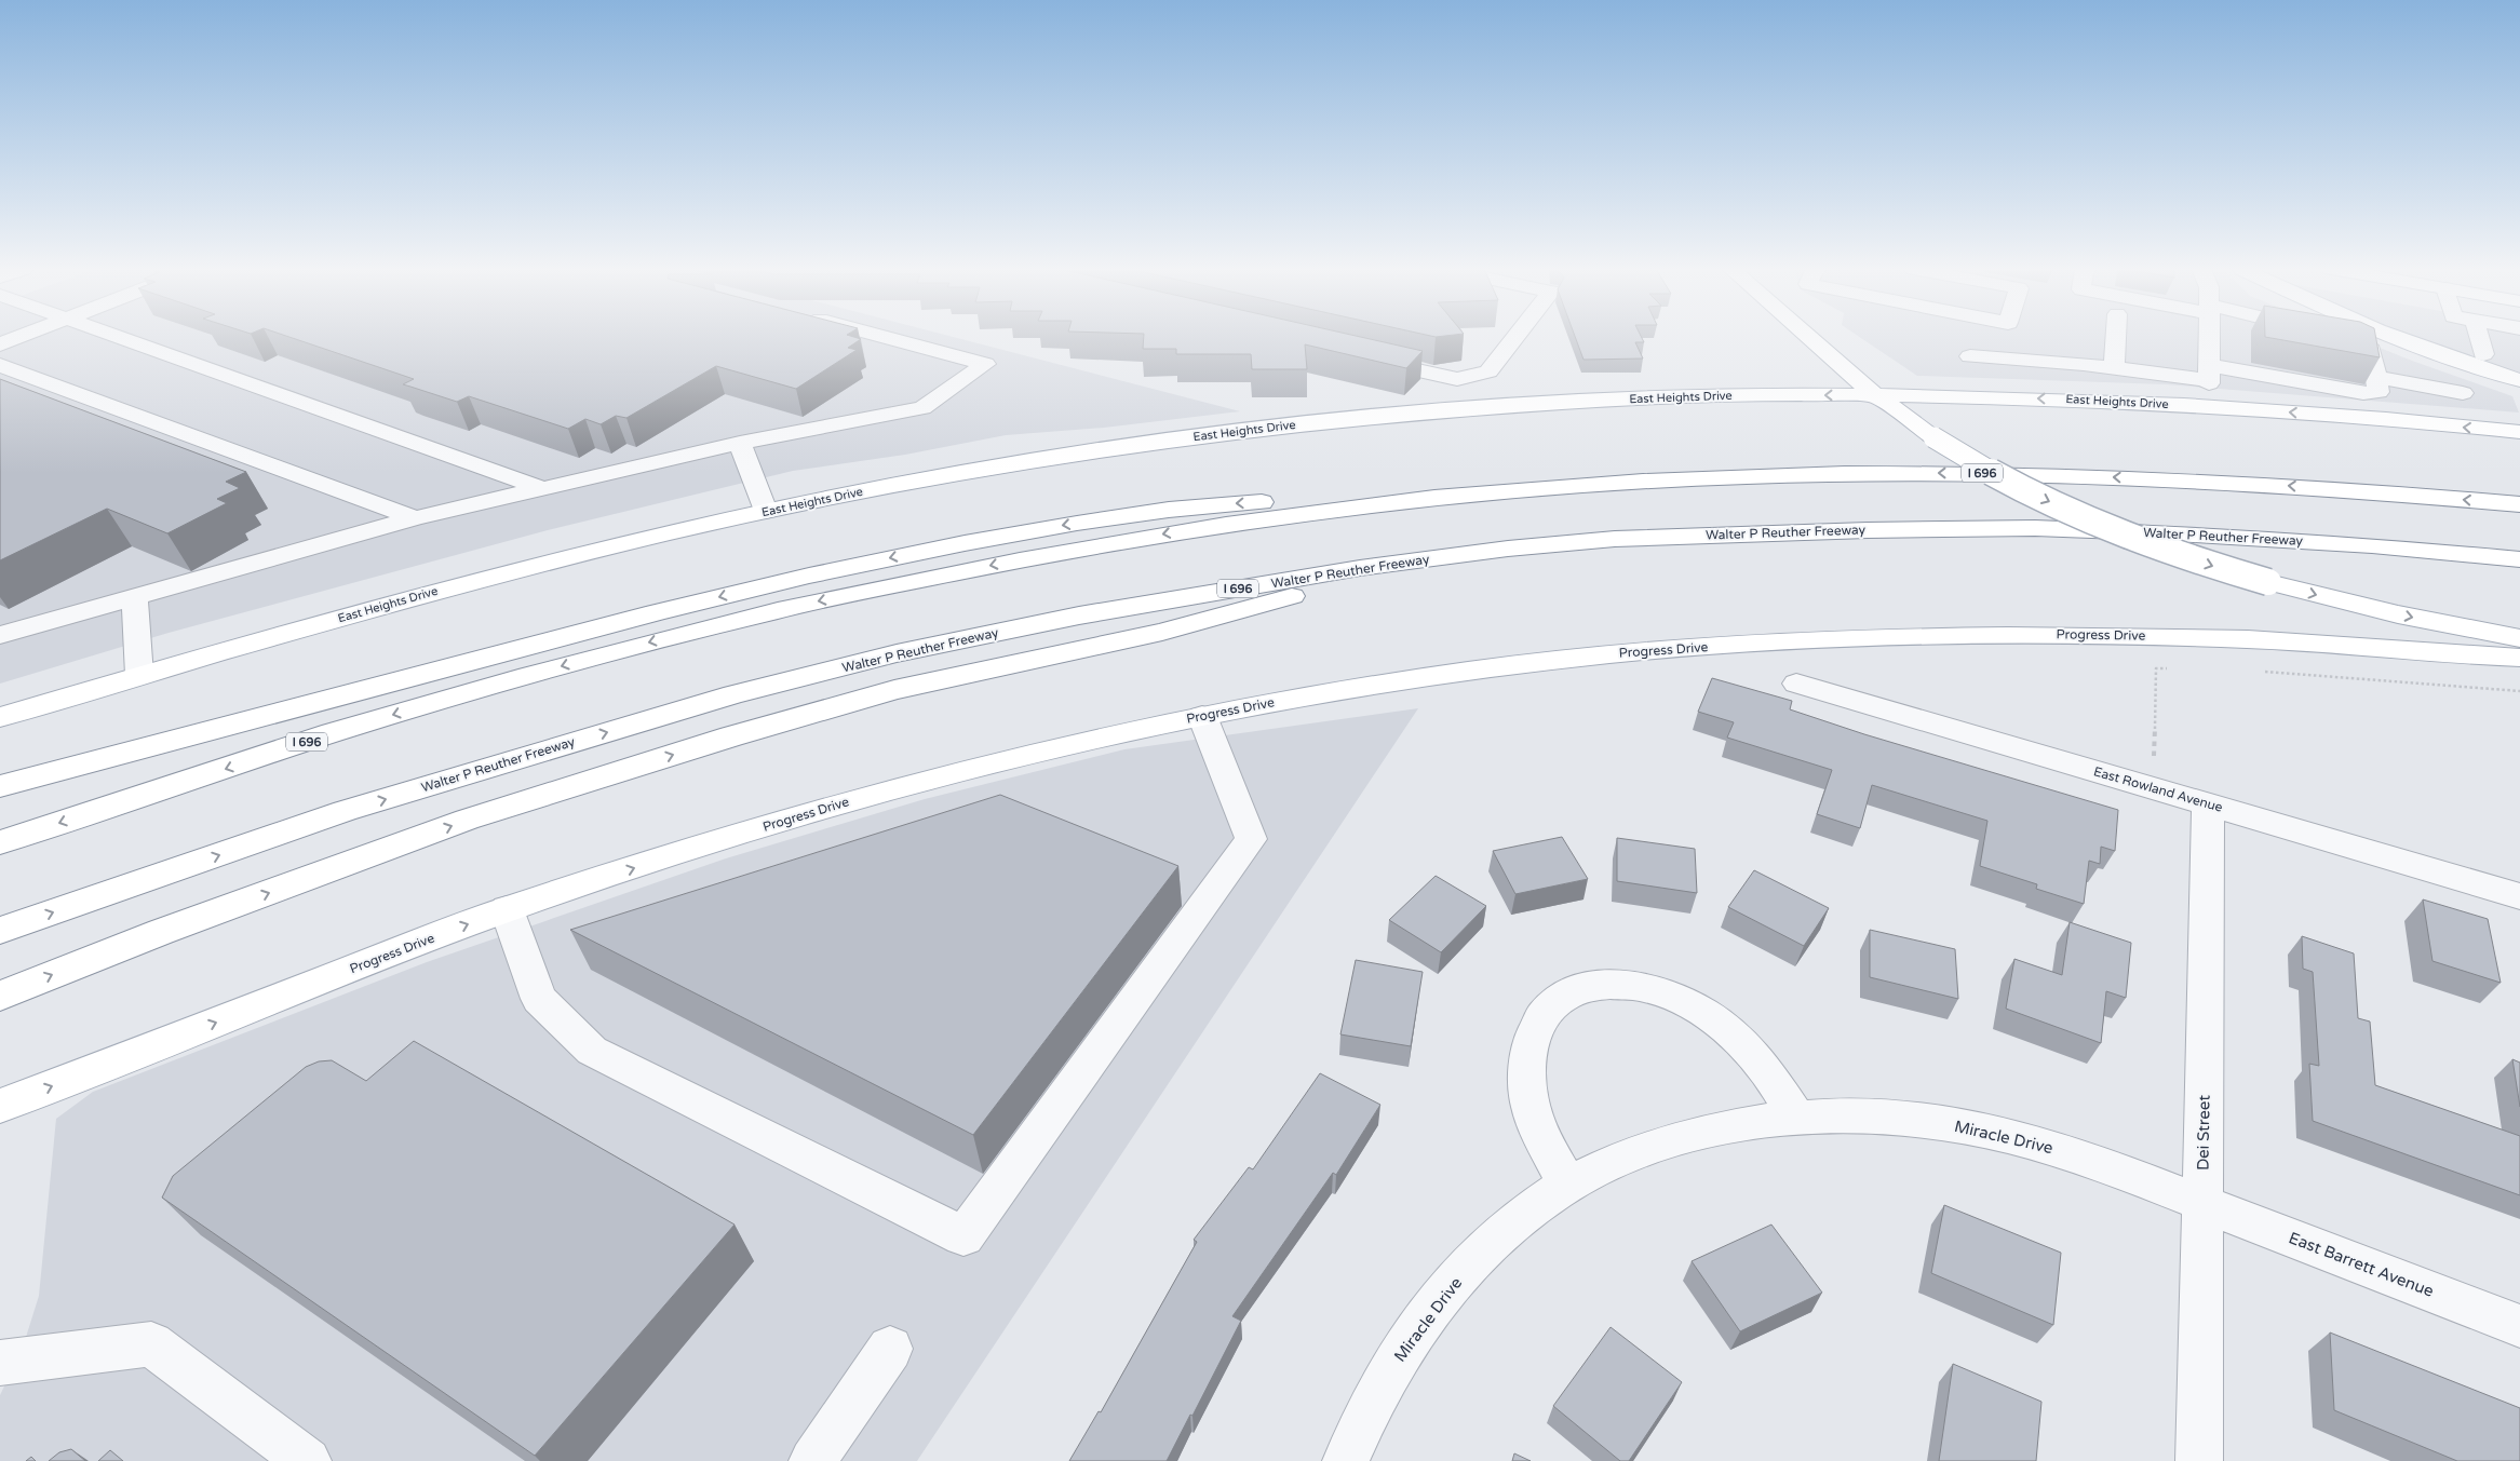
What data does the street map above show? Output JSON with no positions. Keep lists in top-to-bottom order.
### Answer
{
  "streets": {
    "main road": [
      "East Heights Drive",
      "I 696",
      "Walter P Reuther Freeway",
      "Progress Drive"
    ],
    "street": [
      "East Rowland Avenue",
      "Dei Street",
      "Miracle Drive",
      "East Barrett Avenue"
    ]
  },
  "crossings": [
    ["East Rowland Avenue", "Dei Street"],
    ["Dei Street", "Miracle Drive"],
    ["Dei Street", "East Barrett Avenue"],
    ["Miracle Drive", "East Barrett Avenue"]
  ]
}
